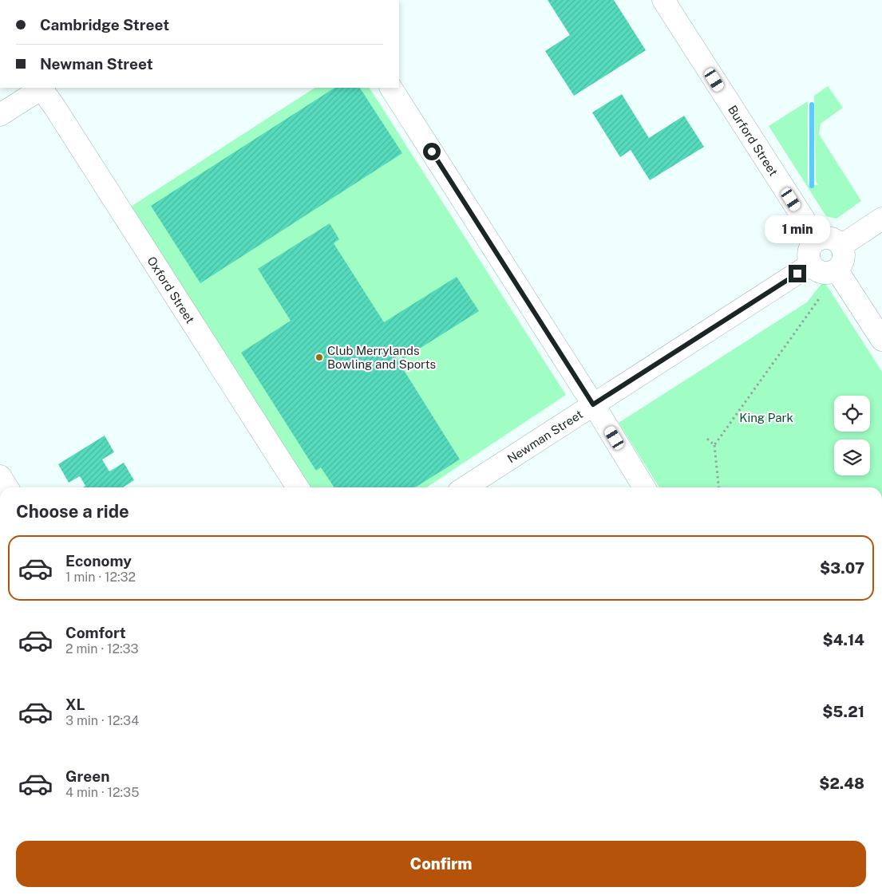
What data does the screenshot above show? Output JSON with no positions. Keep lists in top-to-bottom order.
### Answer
{
  "streets": {
    "street": ["Burford Street", "Oxford Street", "Newman Street"]
  },
  "crossings": [
    ["Burford Street", "Newman Street"]
  ],
  "parks": ["King Park"],
  "places": ["Club Merrylands Bowling and Sports"],
  "page": {
    "banner": ["Cambridge Street", "Newman Street"],
    "bubble": "1 min",
    "heading": "Choose a ride",
    "list": [
      {
        "name": "Economy",
        "note": "1 min · 12:32",
        "value": "$3.07"
      },
      {
        "name": "Comfort",
        "note": "2 min · 12:33",
        "value": "$4.14"
      },
      {
        "name": "XL",
        "note": "3 min · 12:34",
        "value": "$5.21"
      },
      {
        "name": "Green",
        "note": "4 min · 12:35",
        "value": "$2.48"
      }
    ],
    "buttons": "Confirm"
  }
}
